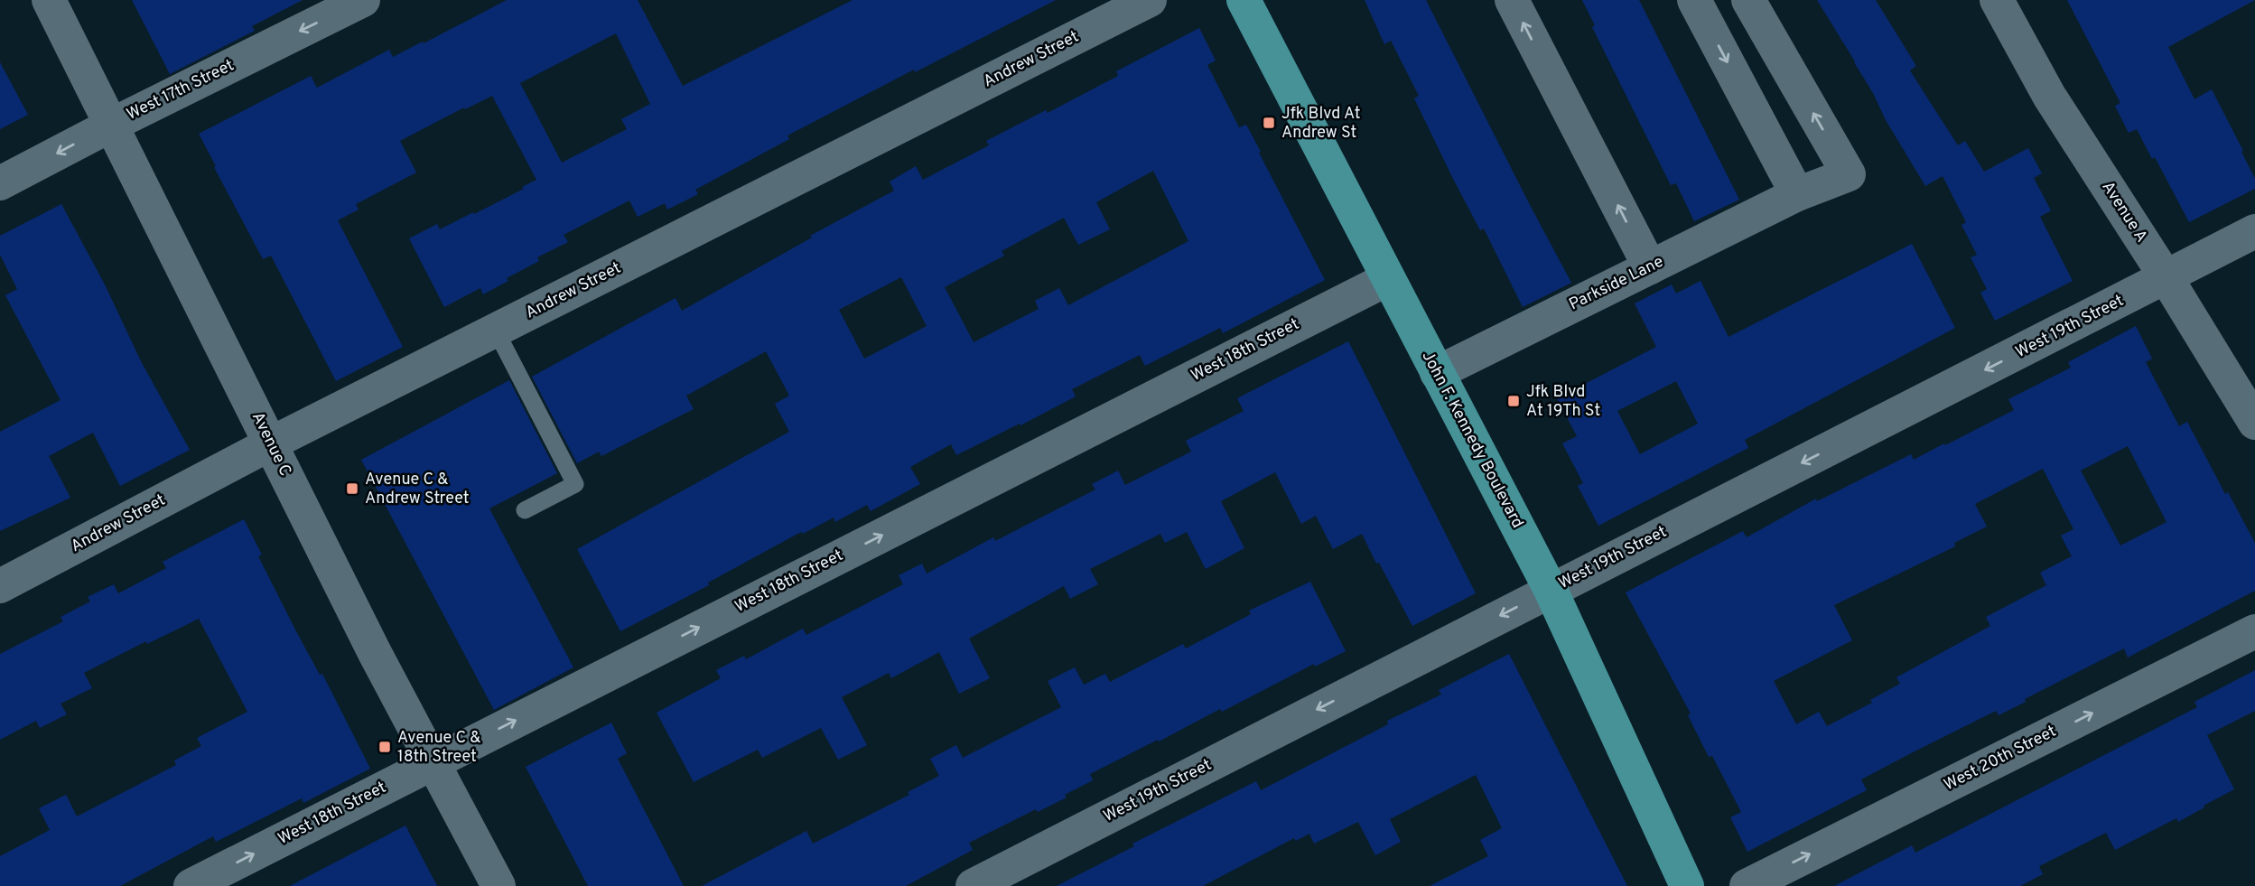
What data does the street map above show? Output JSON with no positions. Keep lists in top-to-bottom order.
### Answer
{
  "streets": {
    "main road": ["John F. Kennedy Boulevard"],
    "street": [
      "Andrew Street",
      "West 17th Street",
      "Avenue A",
      "Parkside Lane",
      "West 19th Street",
      "West 18th Street",
      "Avenue C",
      "West 20th Street"
    ]
  },
  "crossings": [
    ["Andrew Street", "Avenue C"],
    ["West 17th Street", "Avenue C"],
    ["Avenue A", "West 19th Street"],
    ["Parkside Lane", "John F. Kennedy Boulevard"],
    ["West 19th Street", "John F. Kennedy Boulevard"],
    ["West 18th Street", "John F. Kennedy Boulevard"],
    ["West 18th Street", "Avenue C"]
  ],
  "one_way": [
    "West 17th Street",
    "West 19th Street",
    "West 18th Street",
    "West 20th Street"
  ],
  "places": {
    "transit": [
      "Jfk Blvd At Andrew St",
      "Jfk Blvd At 19Th St",
      "Avenue C & Andrew Street",
      "Avenue C & 18th Street"
    ]
  }
}
